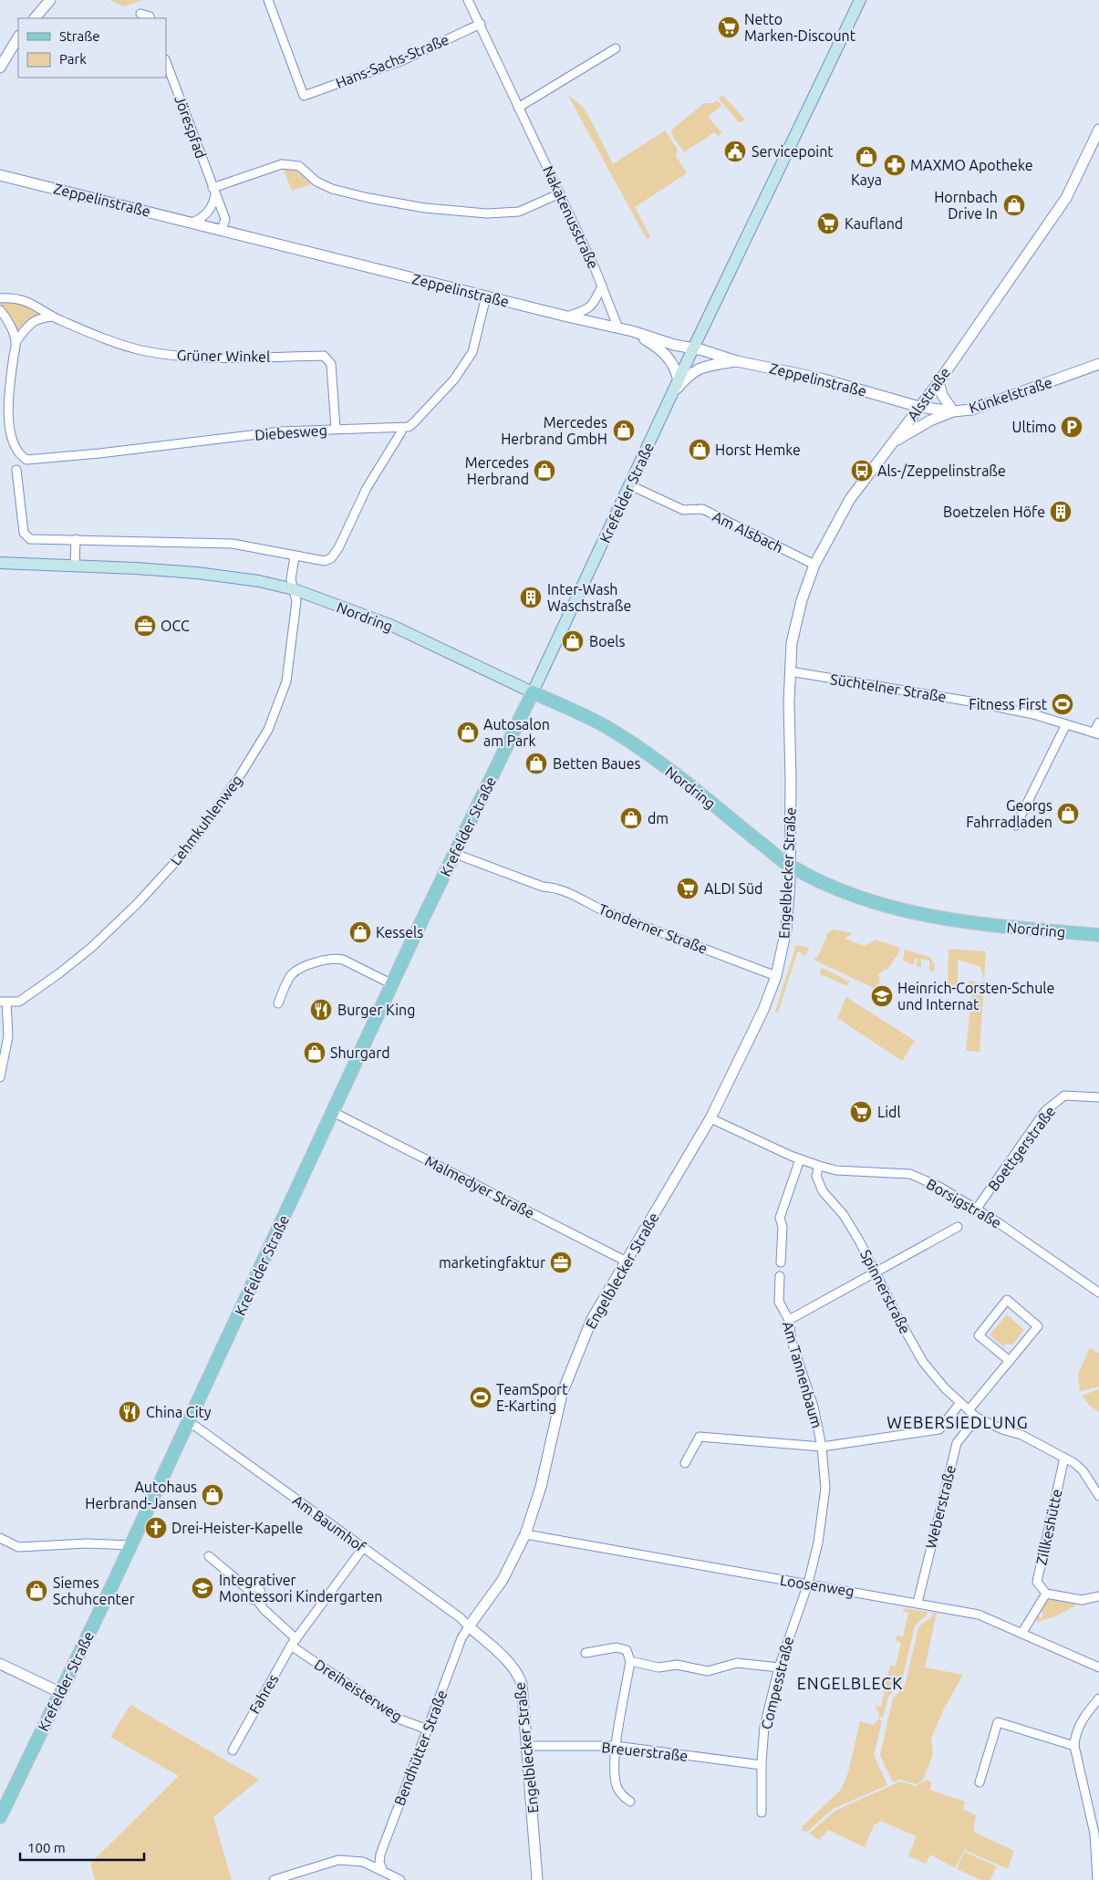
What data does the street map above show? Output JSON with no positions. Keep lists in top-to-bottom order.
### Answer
{
  "streets": {
    "main road": ["Krefelder Straße", "Nordring"],
    "street": [
      "Hans-Sachs-Straße",
      "Jörespfad",
      "Zeppelinstraße",
      "Nakatenusstraße",
      "Grüner Winkel",
      "Alsstraße",
      "Künkelstraße",
      "Diebesweg",
      "Am Alsbach",
      "Süchtelner Straße",
      "Lehmkuhlenweg",
      "Engelblecker Straße",
      "Tonderner Straße",
      "Boettgerstraße",
      "Malmedyer Straße",
      "Borsigstraße",
      "Spinnerstraße",
      "Am Tannenbaum",
      "Weberstraße",
      "Am Baumhof",
      "Zillkeshütte",
      "Loosenweg",
      "Compesstraße",
      "Dreiheisterweg",
      "Fahres",
      "Bendhütter Straße",
      "Breuerstraße"
    ]
  },
  "crossings": [
    ["Hans-Sachs-Straße", "Nakatenusstraße"],
    ["Jörespfad", "Zeppelinstraße"],
    ["Zeppelinstraße", "Nakatenusstraße"],
    ["Zeppelinstraße", "Alsstraße"],
    ["Zeppelinstraße", "Künkelstraße"],
    ["Zeppelinstraße", "Krefelder Straße"],
    ["Grüner Winkel", "Diebesweg"],
    ["Alsstraße", "Künkelstraße"],
    ["Alsstraße", "Am Alsbach"],
    ["Alsstraße", "Süchtelner Straße"],
    ["Alsstraße", "Engelblecker Straße"],
    ["Krefelder Straße", "Am Alsbach"],
    ["Krefelder Straße", "Nordring"],
    ["Krefelder Straße", "Tonderner Straße"],
    ["Krefelder Straße", "Malmedyer Straße"],
    ["Krefelder Straße", "Am Baumhof"],
    ["Nordring", "Lehmkuhlenweg"],
    ["Nordring", "Engelblecker Straße"],
    ["Süchtelner Straße", "Engelblecker Straße"],
    ["Engelblecker Straße", "Tonderner Straße"],
    ["Engelblecker Straße", "Malmedyer Straße"],
    ["Engelblecker Straße", "Borsigstraße"],
    ["Engelblecker Straße", "Am Baumhof"],
    ["Engelblecker Straße", "Loosenweg"],
    ["Engelblecker Straße", "Bendhütter Straße"],
    ["Engelblecker Straße", "Breuerstraße"],
    ["Boettgerstraße", "Borsigstraße"],
    ["Borsigstraße", "Spinnerstraße"],
    ["Spinnerstraße", "Weberstraße"],
    ["Spinnerstraße", "Zillkeshütte"],
    ["Am Tannenbaum", "Loosenweg"],
    ["Am Tannenbaum", "Compesstraße"],
    ["Weberstraße", "Loosenweg"],
    ["Am Baumhof", "Fahres"],
    ["Am Baumhof", "Bendhütter Straße"],
    ["Loosenweg", "Compesstraße"],
    ["Compesstraße", "Breuerstraße"],
    ["Dreiheisterweg", "Fahres"],
    ["Dreiheisterweg", "Bendhütter Straße"]
  ],
  "districts": ["WEBERSIEDLUNG", "ENGELBLECK"],
  "places": {
    "supermarket": [
      "Netto Marken-Discount",
      "Kaufland",
      "ALDI Süd",
      "Lidl"
    ],
    "public building": ["Servicepoint"],
    "shop": [
      "Kaya",
      "Hornbach Drive In",
      "Mercedes Herbrand GmbH",
      "Horst Hemke",
      "Mercedes Herbrand",
      "Boels",
      "Autosalon am Park",
      "Betten Baues",
      "Georgs Fahrradladen",
      "dm",
      "Kessels",
      "Shurgard",
      "Autohaus Herbrand-Jansen",
      "Siemes Schuhcenter"
    ],
    "pharmacy": ["MAXMO Apotheke"],
    "parking": ["Ultimo"],
    "bus stop": ["Als-/Zeppelinstraße"],
    "building": ["Boetzelen Höfe", "Inter-Wash Waschstraße"],
    "office": ["OCC", "marketingfaktur"],
    "sports": ["Fitness First", "TeamSport E-Karting"],
    "school or university": ["Heinrich-Corsten-Schule und Internat", "Integrativer Montessori Kindergarten"],
    "restaurant": ["Burger King", "China City"],
    "church": ["Drei-Heister-Kapelle"]
  },
  "legend": ["Straße", "Park"],
  "scale_bar": "100 m"
}
